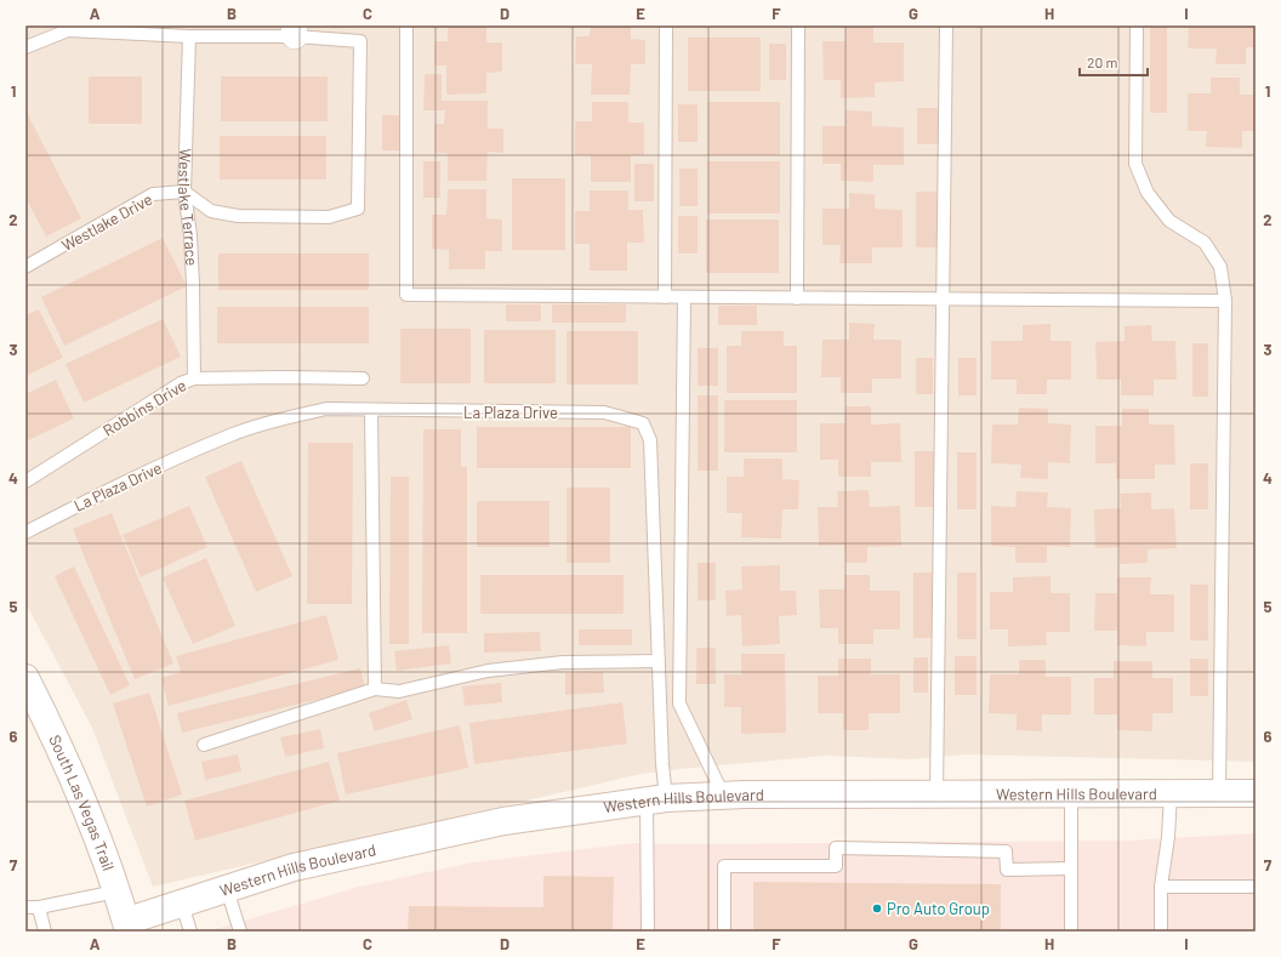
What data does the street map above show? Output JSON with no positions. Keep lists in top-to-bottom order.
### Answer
{
  "streets": {
    "street": ["Western Hills Boulevard", "South Las Vegas Trail"],
    "lane": [
      "Westlake Terrace",
      "Westlake Drive",
      "Robbins Drive",
      "La Plaza Drive"
    ]
  },
  "crossings": [
    ["Westlake Terrace", "Westlake Drive"],
    ["Westlake Terrace", "Robbins Drive"],
    ["La Plaza Drive", "Western Hills Boulevard"],
    ["Western Hills Boulevard", "South Las Vegas Trail"]
  ],
  "places": ["Pro Auto Group"],
  "scale_bar": "20 m",
  "grid": {
    "columns": [
      "A",
      "B",
      "C",
      "D",
      "E",
      "F",
      "G",
      "H",
      "I"
    ],
    "rows": [
      "1",
      "2",
      "3",
      "4",
      "5",
      "6",
      "7"
    ]
  }
}
